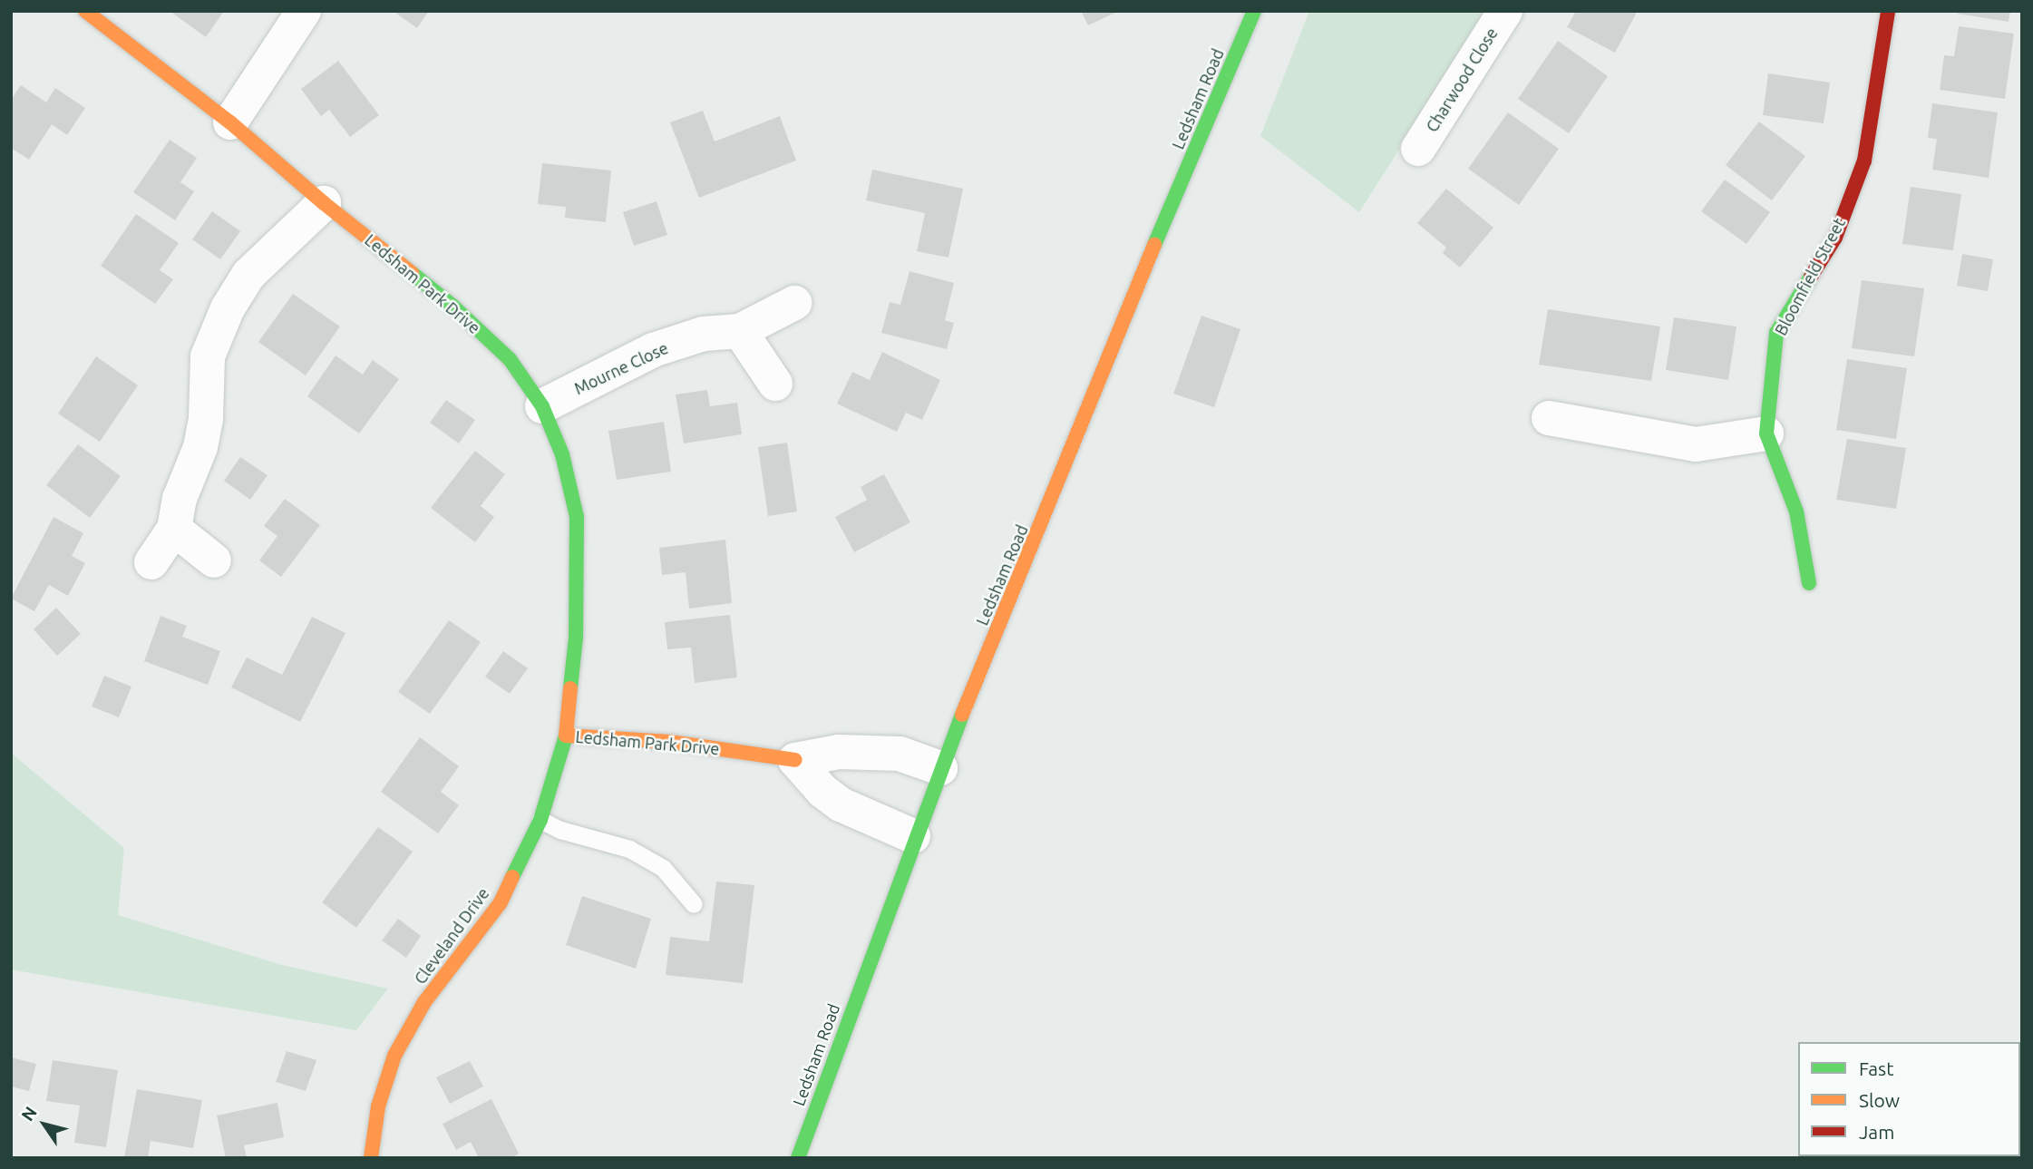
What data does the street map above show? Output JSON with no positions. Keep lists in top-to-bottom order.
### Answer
{
  "streets": {
    "street": [
      "Charwood Close",
      "Ledsham Road",
      "Bloomfield Street",
      "Ledsham Park Drive",
      "Mourne Close",
      "Cleveland Drive"
    ]
  },
  "crossings": [
    ["Ledsham Road", "Ledsham Park Drive"],
    ["Ledsham Park Drive", "Mourne Close"],
    ["Ledsham Park Drive", "Cleveland Drive"]
  ],
  "legend": ["Fast", "Slow", "Jam"],
  "north": "top left"
}
